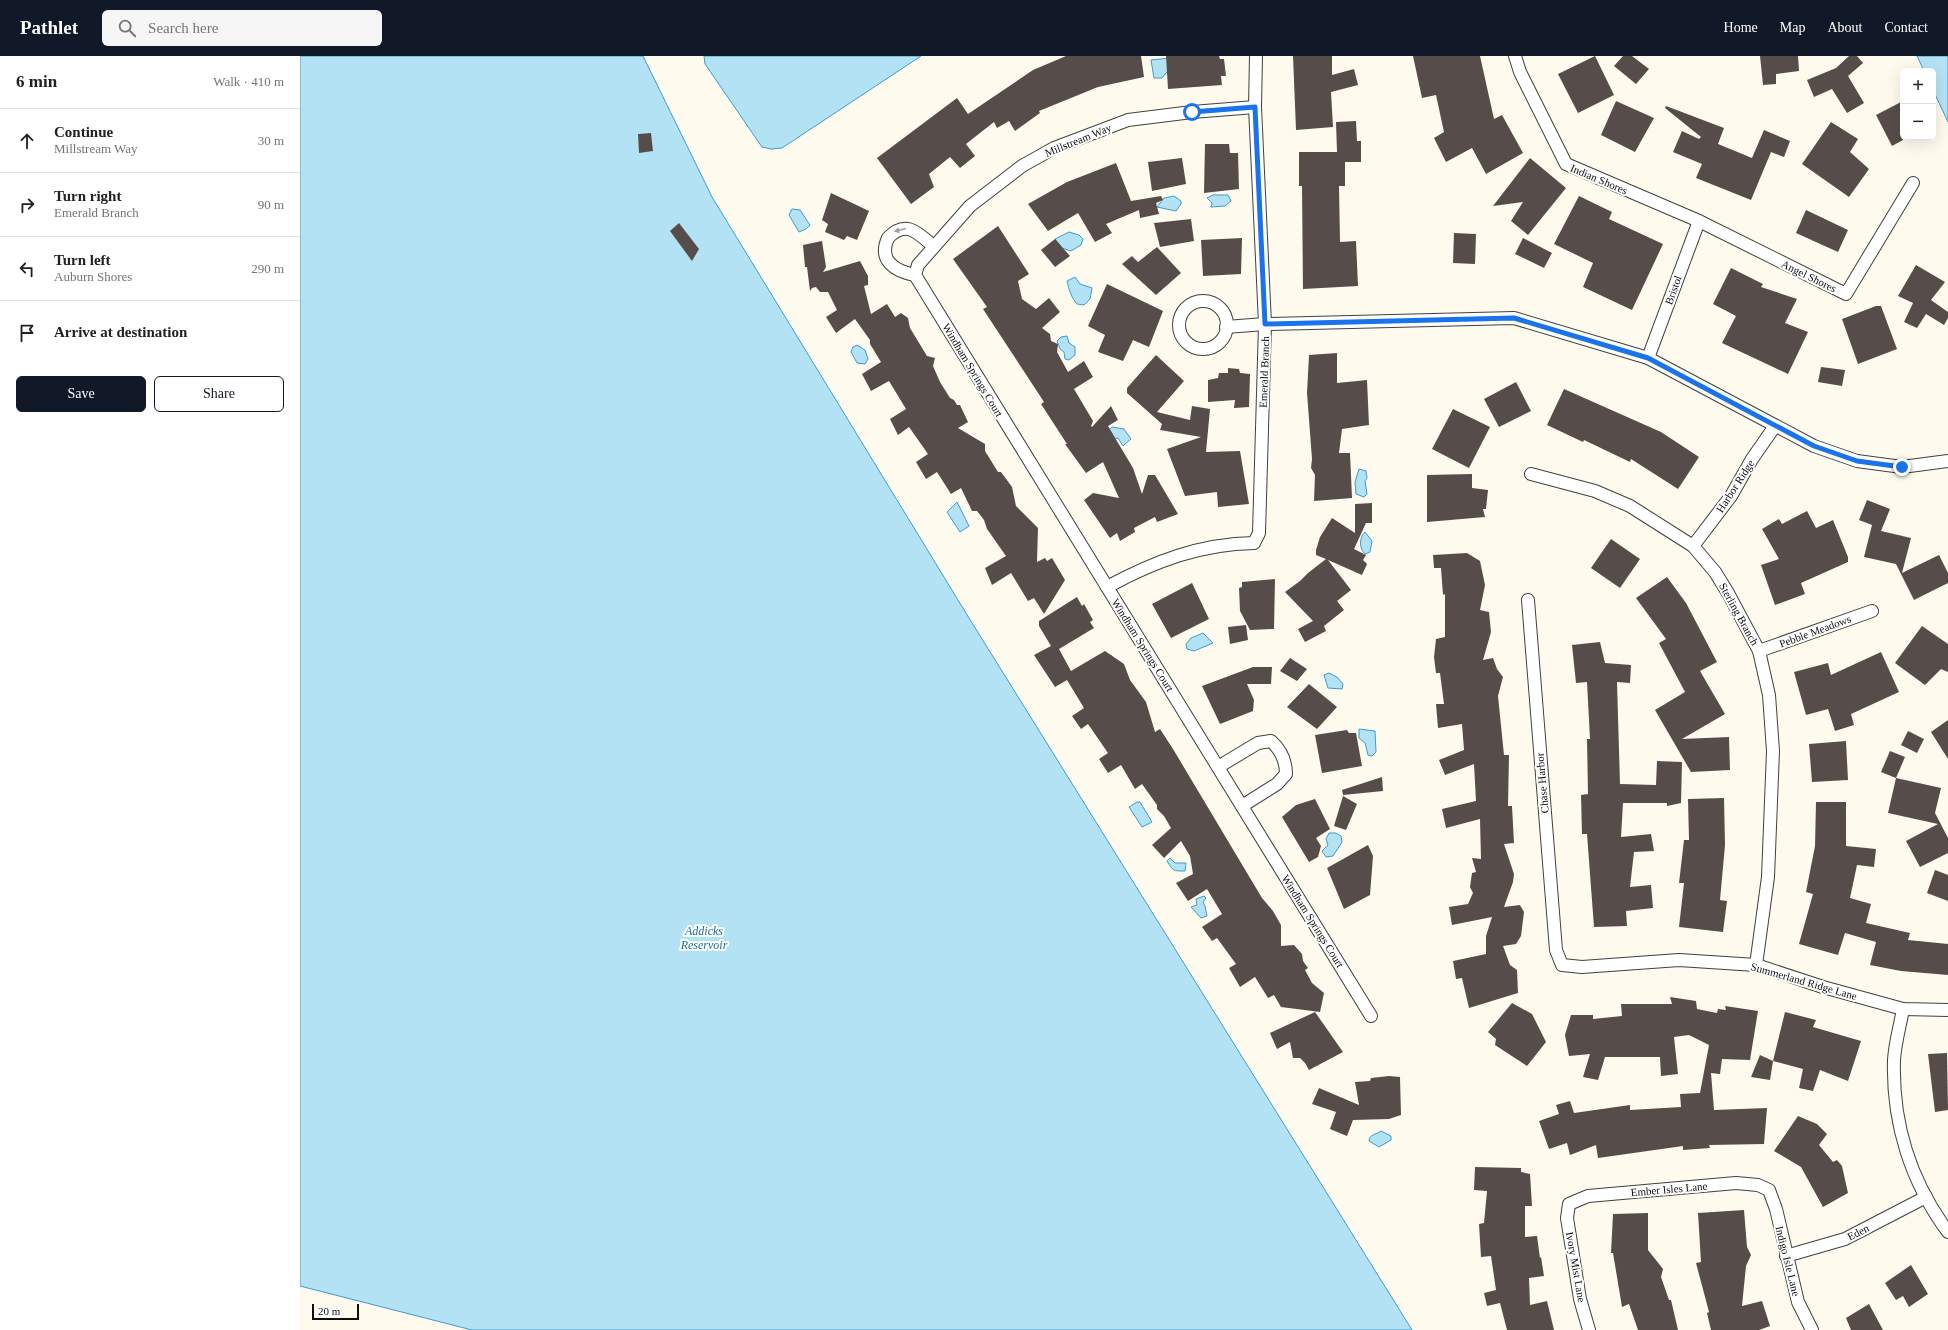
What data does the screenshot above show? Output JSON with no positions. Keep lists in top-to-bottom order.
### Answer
{
  "streets": {
    "street": [
      "Millstream Way",
      "Indian Shores",
      "Angel Shores",
      "Bristol",
      "Windham Springs Court",
      "Emerald Branch",
      "Harbor Ridge",
      "Sterling Branch",
      "Pebble Meadows",
      "Chase Harbor",
      "Summerland Ridge Lane",
      "Ember Isles Lane",
      "Eden",
      "Indigo Isle Lane",
      "Ivory Mist Lane"
    ]
  },
  "crossings": [
    ["Millstream Way", "Windham Springs Court"],
    ["Millstream Way", "Emerald Branch"],
    ["Indian Shores", "Angel Shores"],
    ["Indian Shores", "Bristol"],
    ["Angel Shores", "Bristol"],
    ["Windham Springs Court", "Emerald Branch"],
    ["Harbor Ridge", "Sterling Branch"],
    ["Sterling Branch", "Pebble Meadows"],
    ["Sterling Branch", "Summerland Ridge Lane"],
    ["Chase Harbor", "Summerland Ridge Lane"],
    ["Ember Isles Lane", "Indigo Isle Lane"],
    ["Ember Isles Lane", "Ivory Mist Lane"],
    ["Eden", "Indigo Isle Lane"]
  ],
  "water": ["Addicks Reservoir"],
  "scale_bar": "20 m",
  "page": {
    "header": "Pathlet",
    "search": "Search here",
    "nav": [
      "Home",
      "Map",
      "About",
      "Contact"
    ],
    "heading": ["6 min", "Walk · 410 m"],
    "map_buttons": ["+", "−"],
    "list": [
      ["Continue", "Millstream Way", "30 m"],
      ["Turn right", "Emerald Branch", "90 m"],
      ["Turn left", "Auburn Shores", "290 m"],
      "Arrive at destination"
    ],
    "buttons": ["Save", "Share"],
    "scale": "20 m"
  }
}
